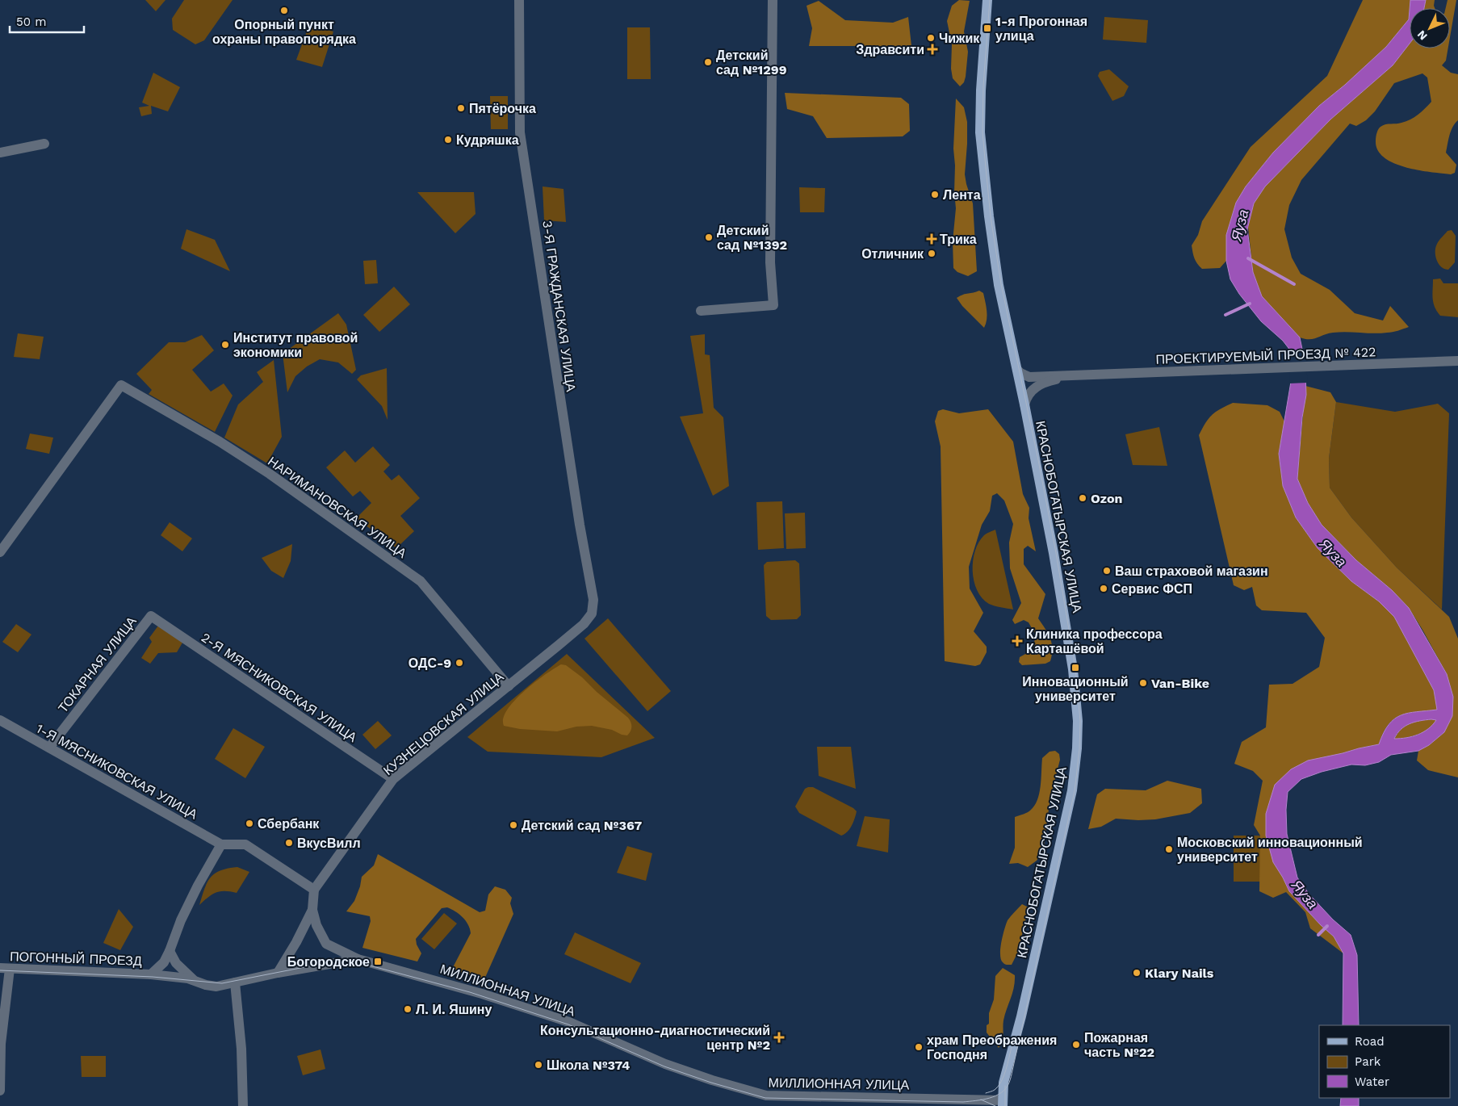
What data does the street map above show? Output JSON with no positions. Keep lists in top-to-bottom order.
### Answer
{
  "streets": {
    "main road": ["КРАСНОБОГАТЫРСКАЯ УЛИЦА"],
    "street": [
      "3-Я ГРАЖДАНСКАЯ УЛИЦА",
      "ПРОЕКТИРУЕМЫЙ ПРОЕЗД № 422",
      "НАРИМАНОВСКАЯ УЛИЦА",
      "ТОКАРНАЯ УЛИЦА",
      "2-Я МЯСНИКОВСКАЯ УЛИЦА",
      "КУЗНЕЦОВСКАЯ УЛИЦА",
      "1-Я МЯСНИКОВСКАЯ УЛИЦА",
      "ПОГОННЫЙ ПРОЕЗД",
      "МИЛЛИОННАЯ УЛИЦА"
    ]
  },
  "crossings": [
    ["3-Я ГРАЖДАНСКАЯ УЛИЦА", "КУЗНЕЦОВСКАЯ УЛИЦА"],
    ["ПРОЕКТИРУЕМЫЙ ПРОЕЗД № 422", "КРАСНОБОГАТЫРСКАЯ УЛИЦА"],
    ["НАРИМАНОВСКАЯ УЛИЦА", "КУЗНЕЦОВСКАЯ УЛИЦА"],
    ["КРАСНОБОГАТЫРСКАЯ УЛИЦА", "МИЛЛИОННАЯ УЛИЦА"],
    ["ТОКАРНАЯ УЛИЦА", "2-Я МЯСНИКОВСКАЯ УЛИЦА"],
    ["ТОКАРНАЯ УЛИЦА", "1-Я МЯСНИКОВСКАЯ УЛИЦА"],
    ["2-Я МЯСНИКОВСКАЯ УЛИЦА", "КУЗНЕЦОВСКАЯ УЛИЦА"],
    ["КУЗНЕЦОВСКАЯ УЛИЦА", "1-Я МЯСНИКОВСКАЯ УЛИЦА"],
    ["КУЗНЕЦОВСКАЯ УЛИЦА", "ПОГОННЫЙ ПРОЕЗД"],
    ["КУЗНЕЦОВСКАЯ УЛИЦА", "МИЛЛИОННАЯ УЛИЦА"],
    ["1-Я МЯСНИКОВСКАЯ УЛИЦА", "ПОГОННЫЙ ПРОЕЗД"],
    ["1-Я МЯСНИКОВСКАЯ УЛИЦА", "МИЛЛИОННАЯ УЛИЦА"],
    ["ПОГОННЫЙ ПРОЕЗД", "МИЛЛИОННАЯ УЛИЦА"]
  ],
  "water": ["Яуза"],
  "places": {
    "other": [
      "Опорный пункт охраны правопорядка",
      "Чижик",
      "Детский сад №1299",
      "Пятёрочка",
      "Кудряшка",
      "Лента",
      "Детский сад №1392",
      "Отличник",
      "Институт правовой экономики",
      "Ozon",
      "Ваш страховой магазин",
      "Сервис ФСП",
      "ОДС-9",
      "Van-Bike",
      "Сбербанк",
      "Детский сад №367",
      "ВкусВилл",
      "Московский инновационный университет",
      "Klary Nails",
      "Л. И. Яшину",
      "Пожарная часть №22",
      "храм Преображения Господня",
      "Школа №374"
    ],
    "transit": ["1-я Прогонная улица", "Инновационный университет", "Богородское"],
    "health": [
      "Здравсити",
      "Трика",
      "Клиника профессора Карташёвой",
      "Консультационно-диагностический центр №2"
    ]
  },
  "legend": ["Road", "Park", "Water"],
  "scale_bar": "50 m",
  "north": "bottom left"
}
